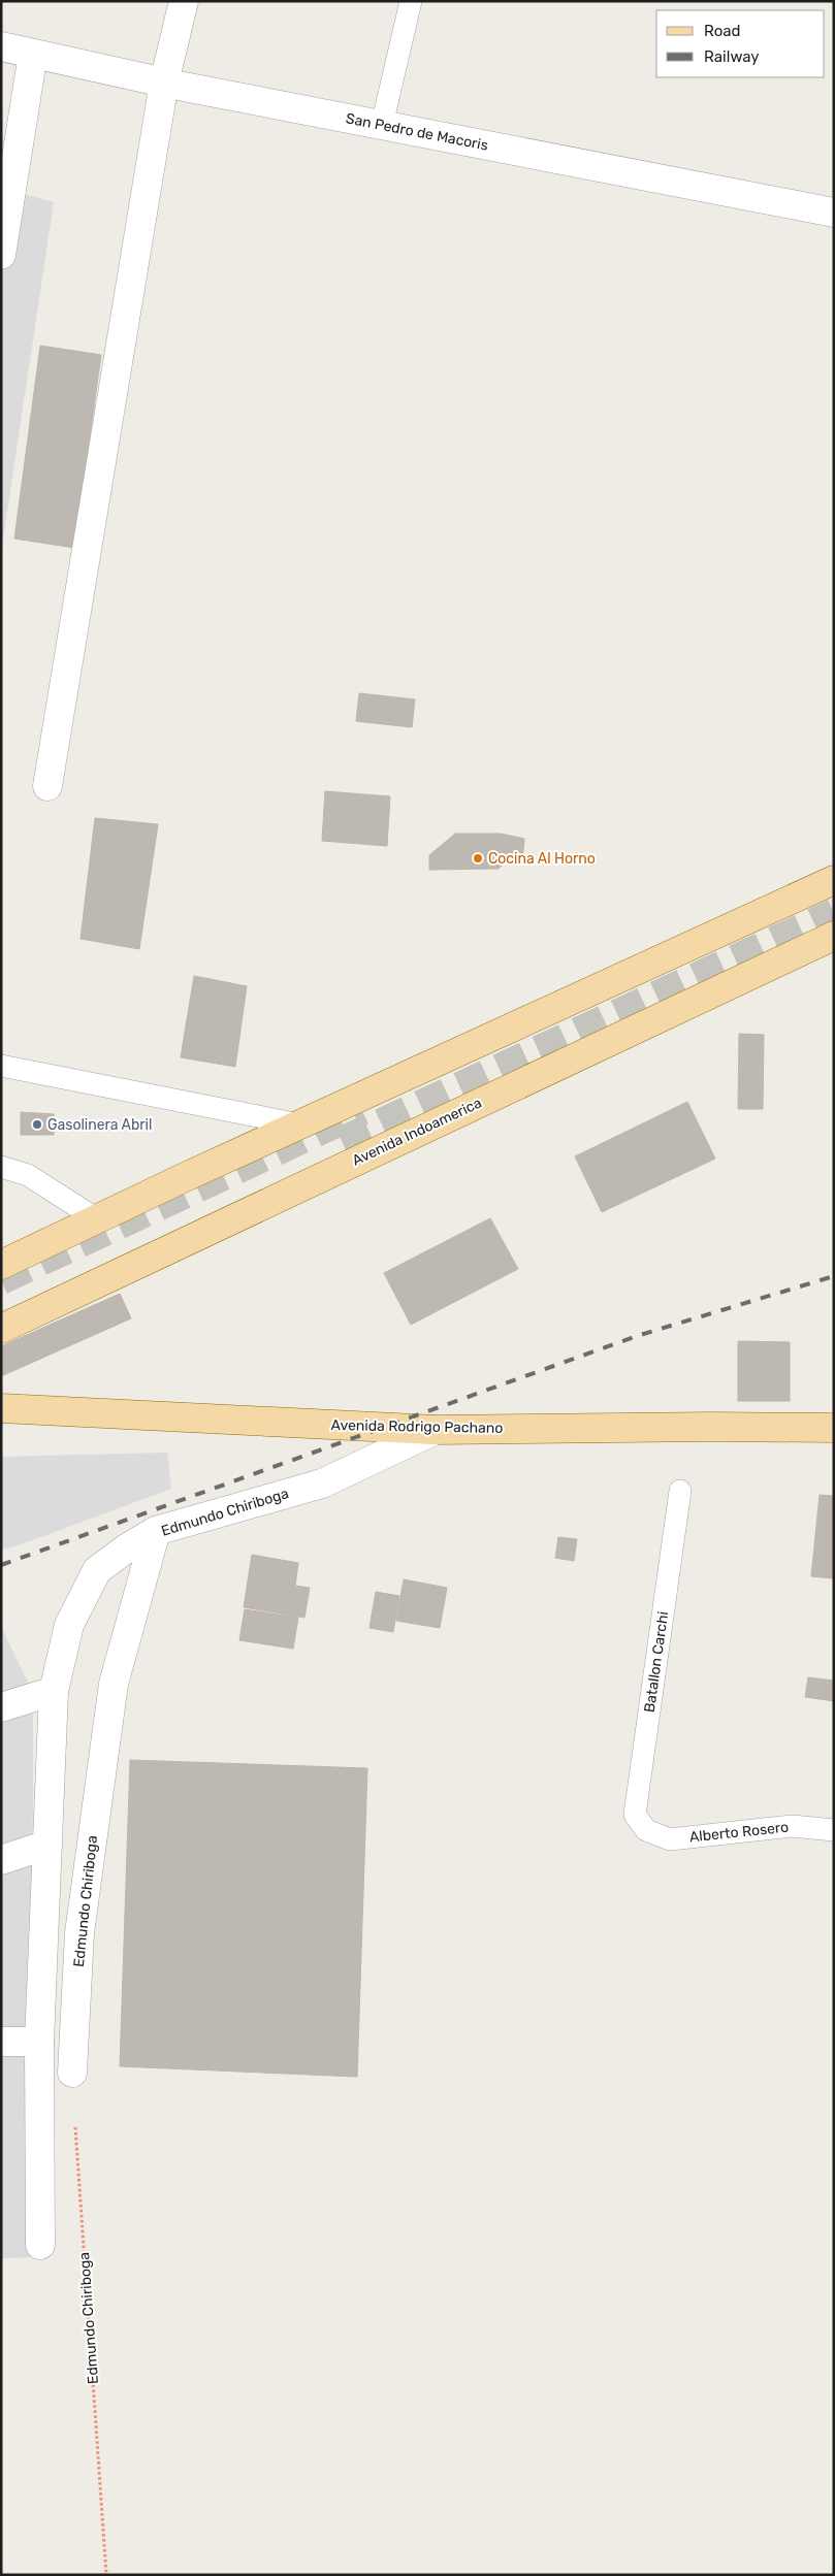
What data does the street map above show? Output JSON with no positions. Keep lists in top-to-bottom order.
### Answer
{
  "streets": {
    "main road": ["Avenida Indoamerica", "Avenida Rodrigo Pachano"],
    "street": ["San Pedro de Macoris", "Edmundo Chiriboga"],
    "lane": ["Batallon Carchi", "Alberto Rosero"]
  },
  "crossings": [
    ["Avenida Rodrigo Pachano", "Edmundo Chiriboga"],
    ["Batallon Carchi", "Alberto Rosero"]
  ],
  "places": ["Cocina Al Horno", "Gasolinera Abril"],
  "legend": ["Road", "Railway"]
}
